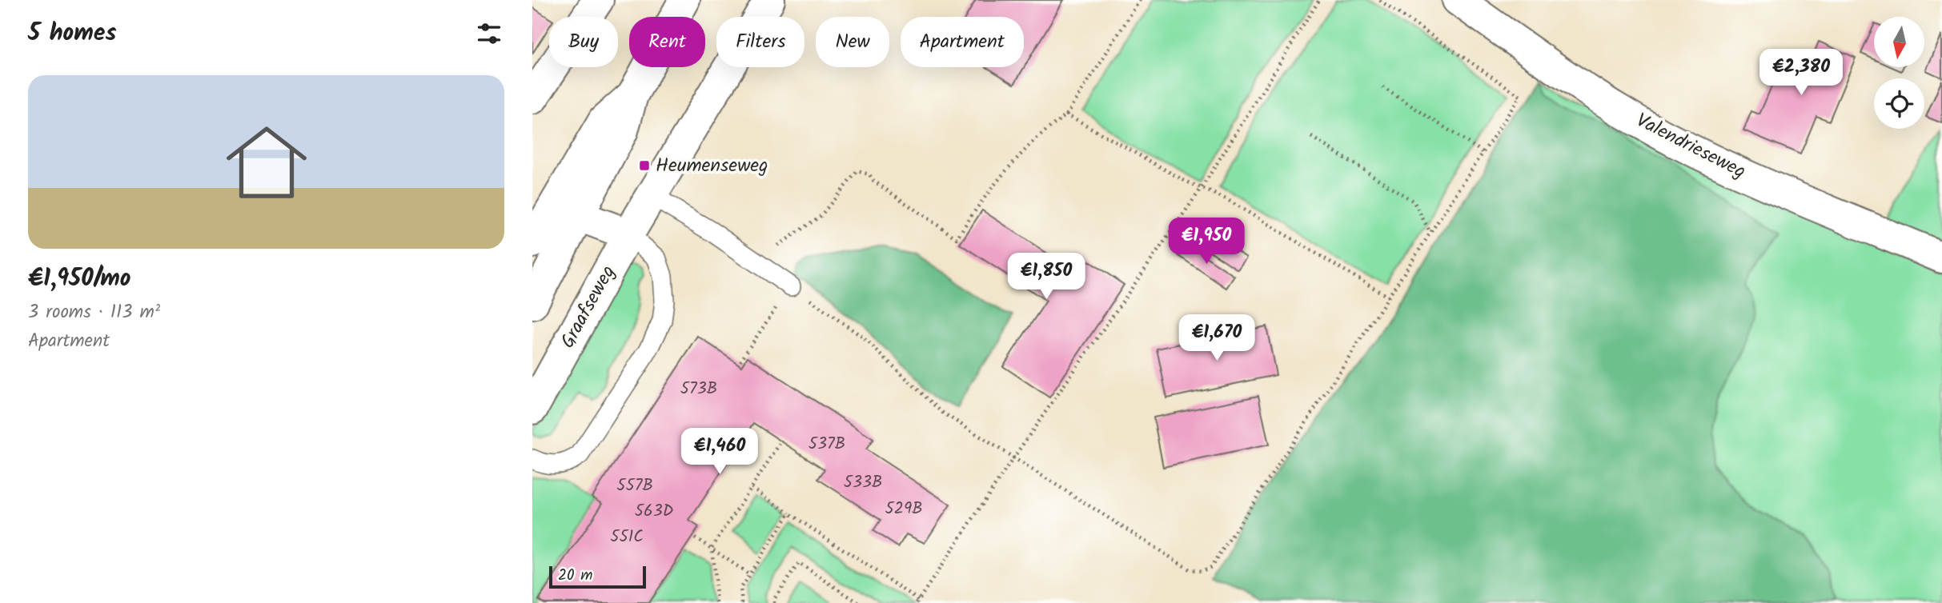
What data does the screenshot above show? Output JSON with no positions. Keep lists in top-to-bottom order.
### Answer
{
  "streets": {
    "street": ["Valendrieseweg", "Graafseweg"]
  },
  "places": {
    "transit": ["Heumenseweg"]
  },
  "house_numbers": [
    "573B",
    "537B",
    "533B",
    "557B",
    "529B",
    "563D",
    "551C"
  ],
  "scale_bar": "20 m",
  "north": "bottom",
  "page": {
    "heading": "5 homes",
    "chip": [
      "Buy",
      "Rent",
      "Filters",
      "New",
      "Apartment"
    ],
    "price": [
      "€2,380",
      "€1,950",
      "€1,850",
      "€1,670",
      "€1,460"
    ],
    "list": [
      {
        "name": "€1,950/mo",
        "note": "3 rooms · 113 m² · Apartment"
      }
    ],
    "scale": "20 m"
  }
}
